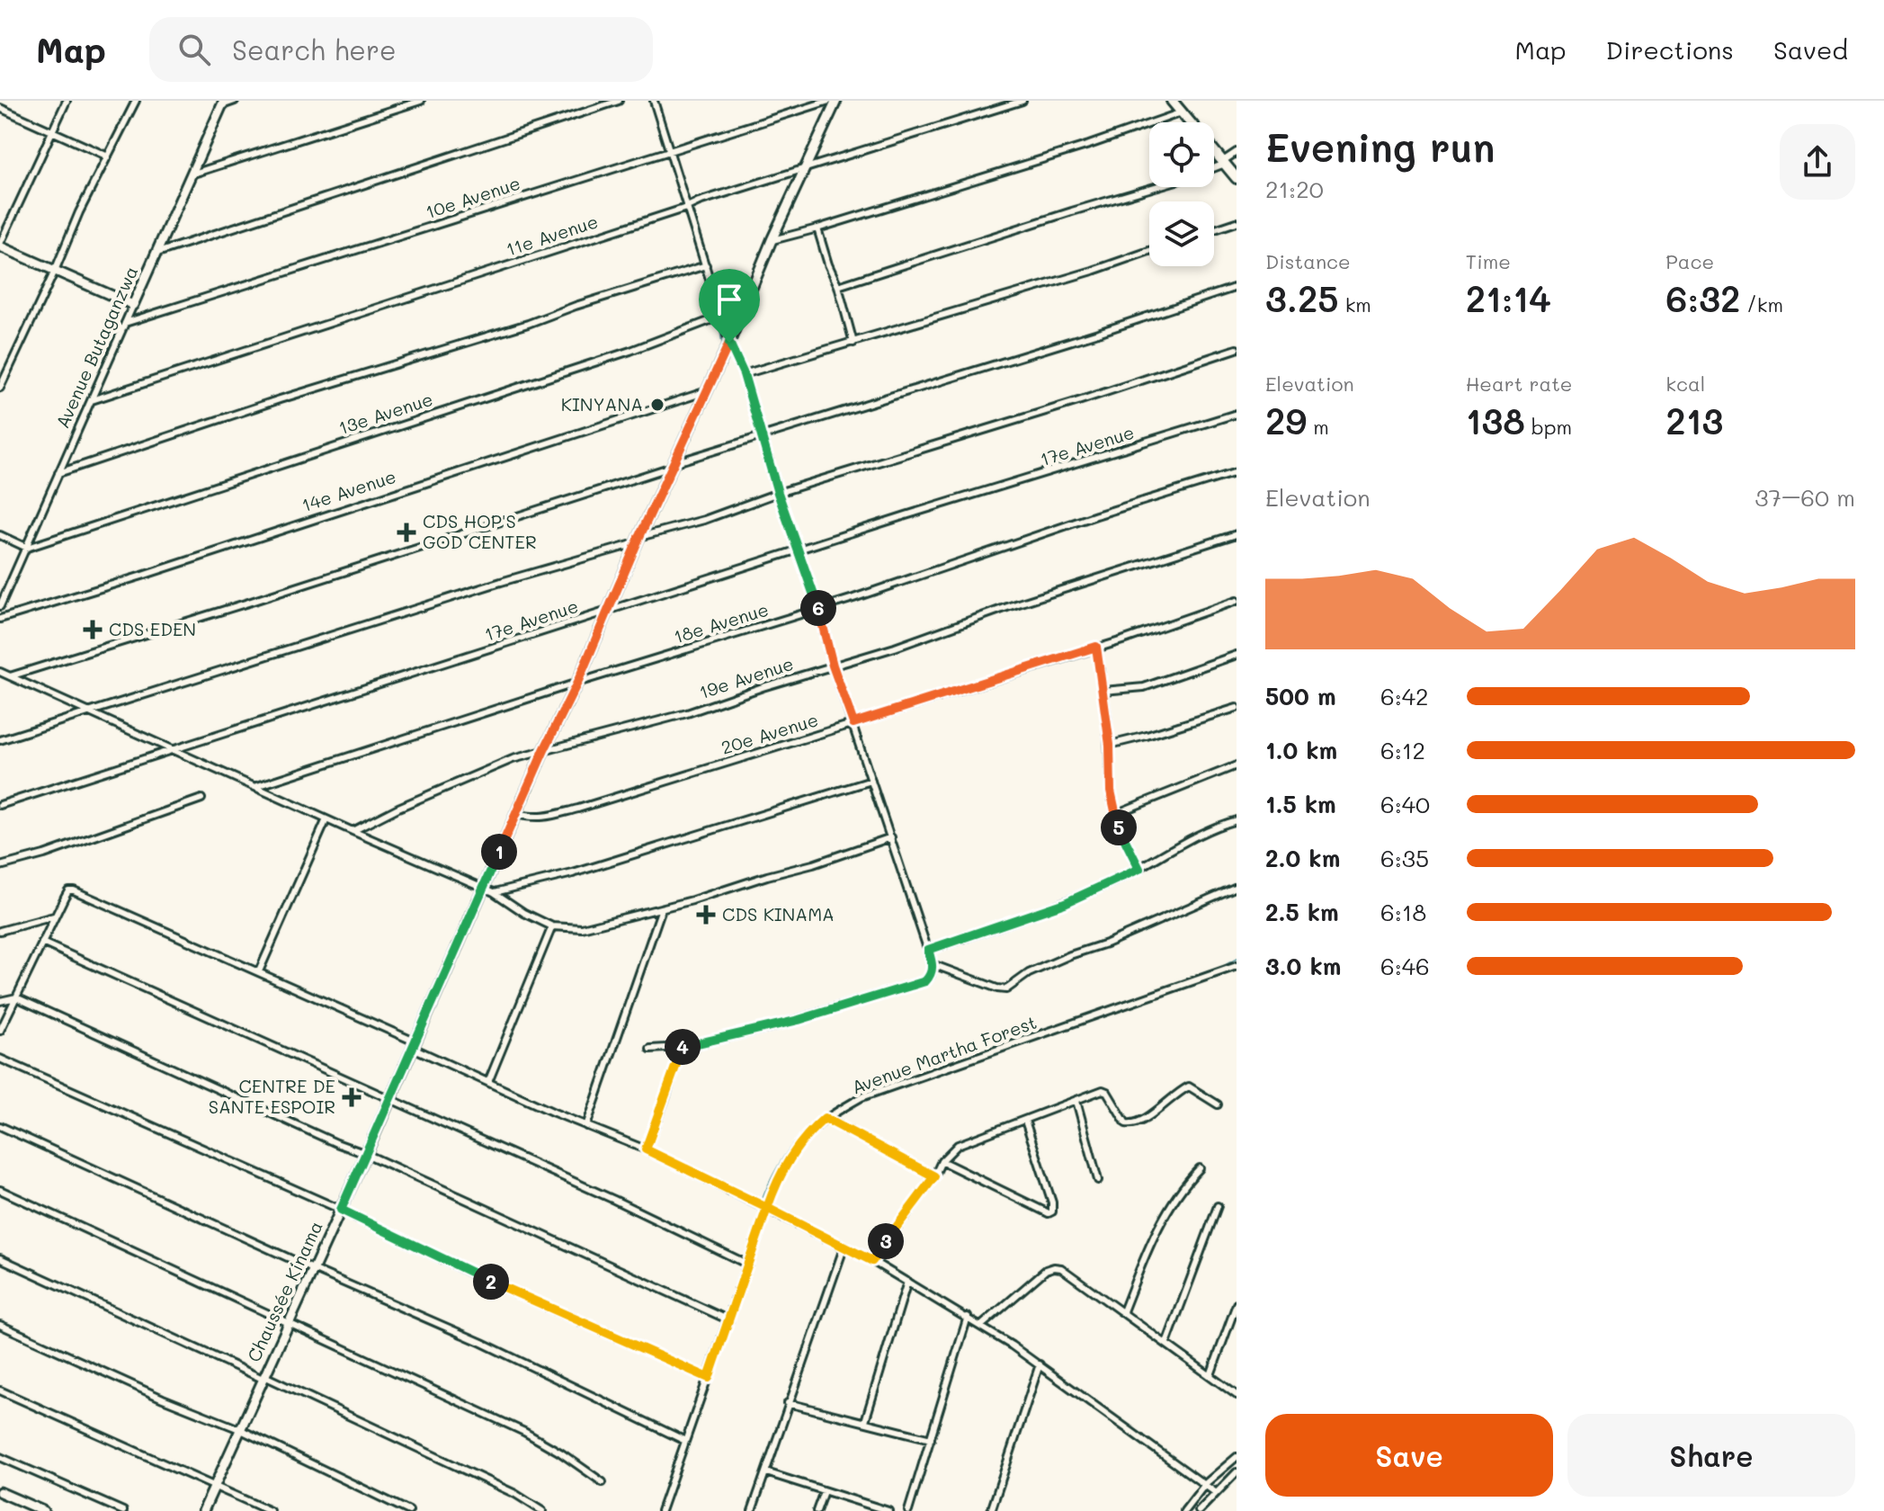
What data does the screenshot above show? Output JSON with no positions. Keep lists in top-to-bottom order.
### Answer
{
  "streets": {
    "street": [
      "10e Avenue",
      "11e Avenue",
      "Avenue Butaganzwa",
      "13e Avenue",
      "17e Avenue",
      "14e Avenue",
      "18e Avenue",
      "19e Avenue",
      "20e Avenue",
      "Avenue Martha Forest",
      "Chaussée Kinama"
    ]
  },
  "crossings": [
    ["10e Avenue", "Avenue Butaganzwa"],
    ["11e Avenue", "Avenue Butaganzwa"],
    ["11e Avenue", "Chaussée Kinama"],
    ["Avenue Butaganzwa", "13e Avenue"],
    ["17e Avenue", "Chaussée Kinama"],
    ["14e Avenue", "Chaussée Kinama"],
    ["18e Avenue", "Chaussée Kinama"],
    ["19e Avenue", "Chaussée Kinama"],
    ["20e Avenue", "Chaussée Kinama"]
  ],
  "places": {
    "other": ["KINYANA"],
    "health": [
      "CDS HOP'S GOD CENTER",
      "CDS EDEN",
      "CDS KINAMA",
      "CENTRE DE SANTE ESPOIR"
    ]
  },
  "page": {
    "header": "Map",
    "search": "Search here",
    "nav": ["Map", "Directions", "Saved"],
    "heading": ["Evening run", "21:20"],
    "stats": [
      ["Distance", "3.25 km"],
      ["Time", "21:14"],
      ["Pace", "6:32 /km"],
      ["Elevation", "29 m"],
      ["Heart rate", "138 bpm"],
      ["kcal", "213"]
    ],
    "chart": ["Elevation", "37–60 m"],
    "pins": [
      "6",
      "5",
      "1",
      "4",
      "3",
      "2"
    ],
    "list": [
      {
        "name": "500 m",
        "note": "6:42"
      },
      {
        "name": "1.0 km",
        "note": "6:12"
      },
      {
        "name": "1.5 km",
        "note": "6:40"
      },
      {
        "name": "2.0 km",
        "note": "6:35"
      },
      {
        "name": "2.5 km",
        "note": "6:18"
      },
      {
        "name": "3.0 km",
        "note": "6:46"
      }
    ],
    "buttons": ["Save", "Share"]
  }
}
